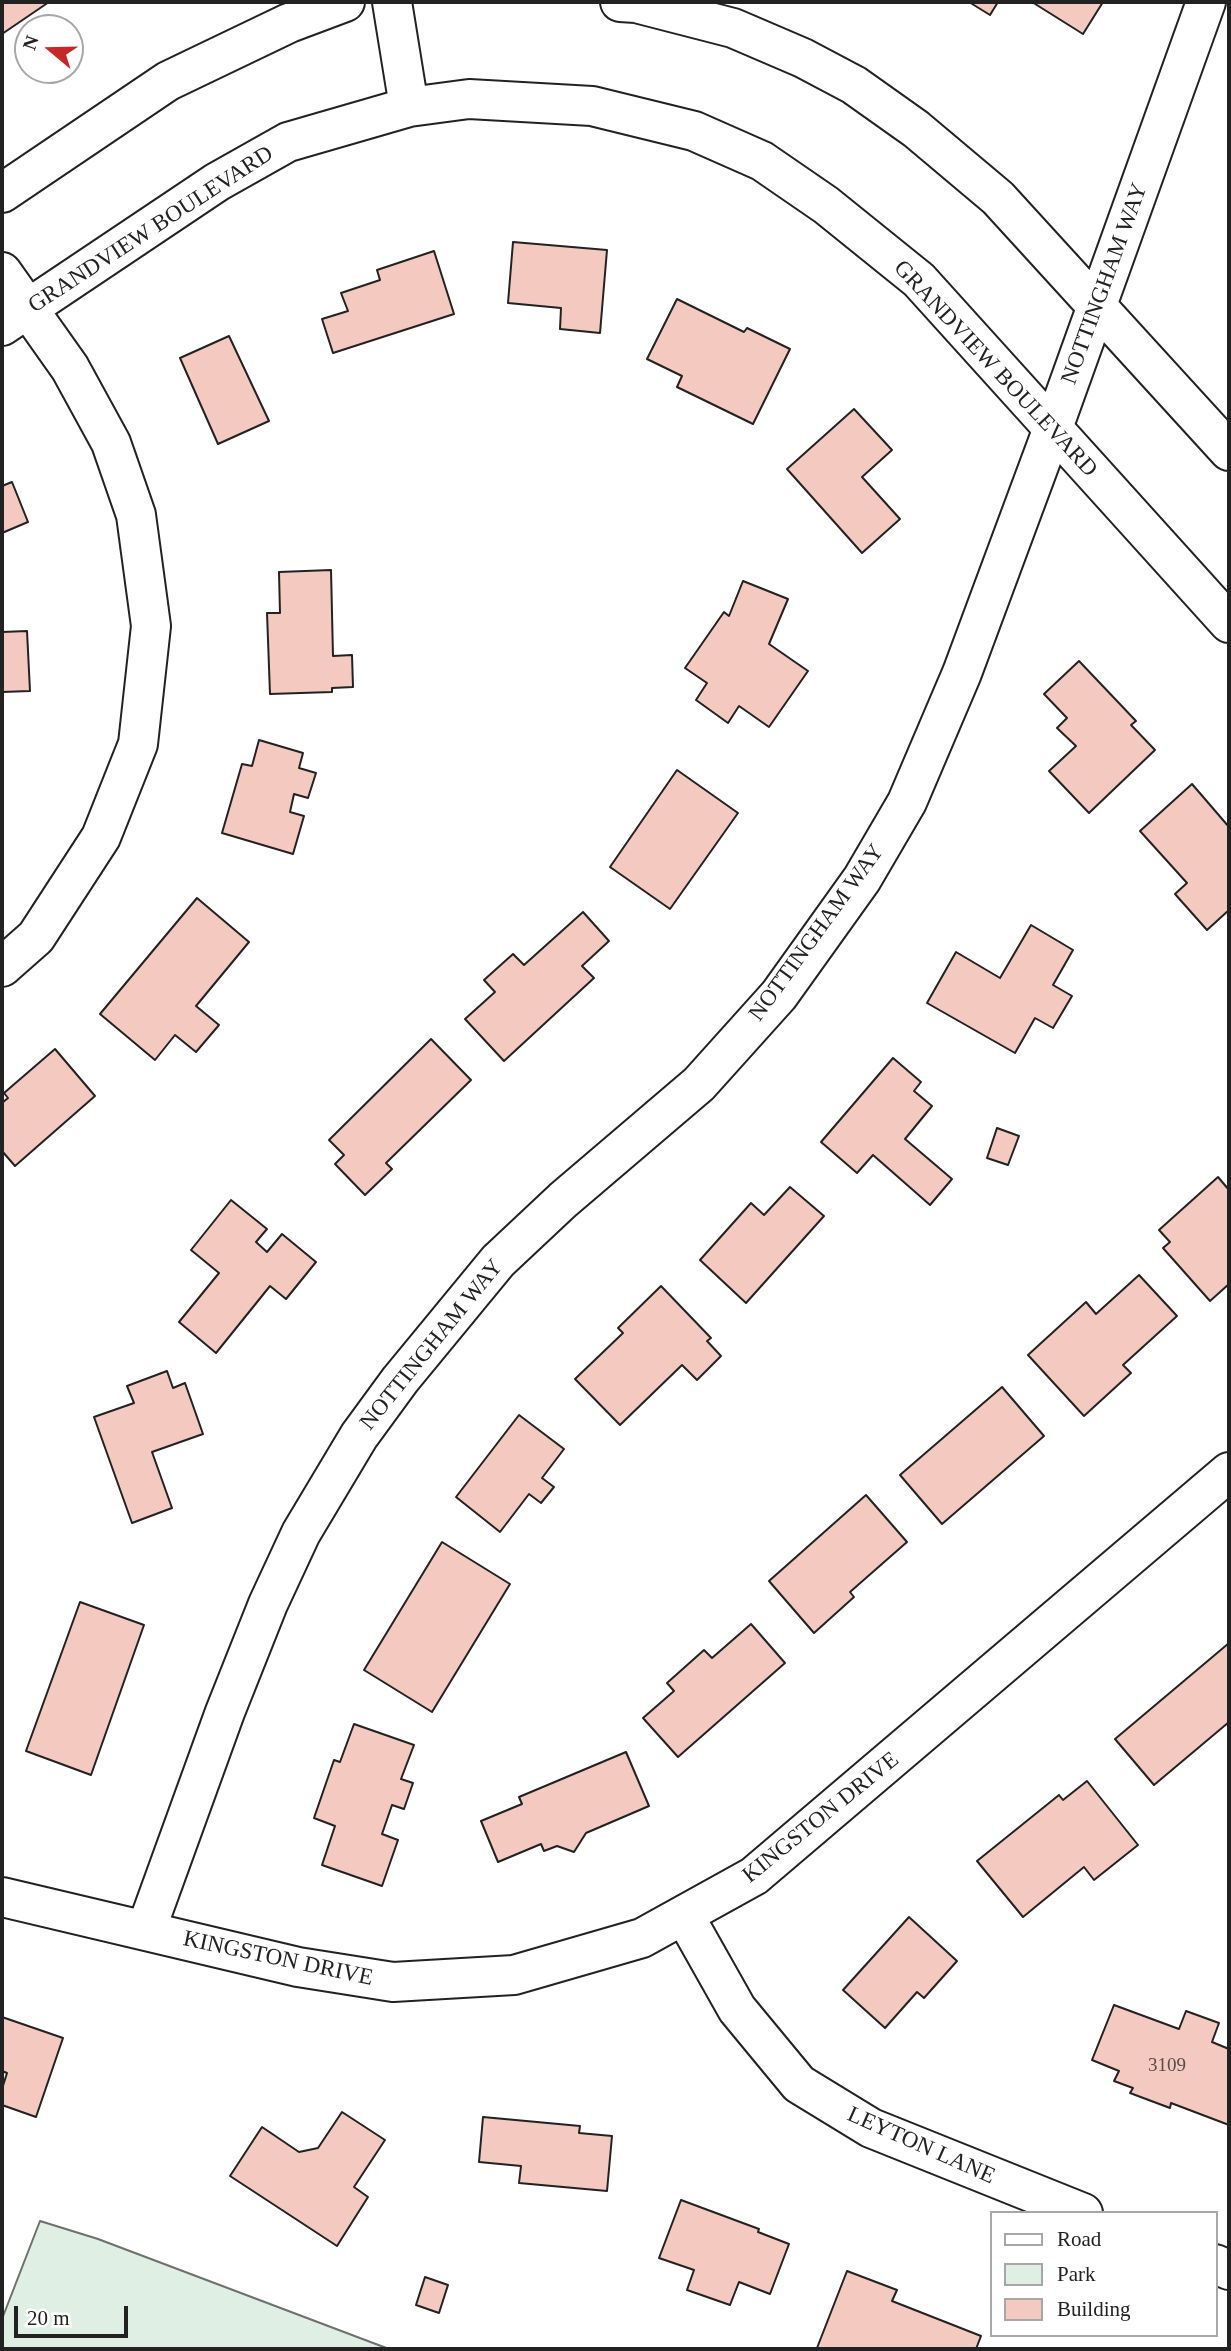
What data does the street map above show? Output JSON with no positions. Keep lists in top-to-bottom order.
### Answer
{
  "streets": {
    "street": [
      "GRANDVIEW BOULEVARD",
      "NOTTINGHAM WAY",
      "KINGSTON DRIVE",
      "LEYTON LANE"
    ]
  },
  "crossings": [
    ["GRANDVIEW BOULEVARD", "NOTTINGHAM WAY"],
    ["NOTTINGHAM WAY", "KINGSTON DRIVE"],
    ["KINGSTON DRIVE", "LEYTON LANE"]
  ],
  "house_numbers": ["3109"],
  "legend": ["Road", "Park", "Building"],
  "scale_bar": "20 m",
  "north": "left"
}
